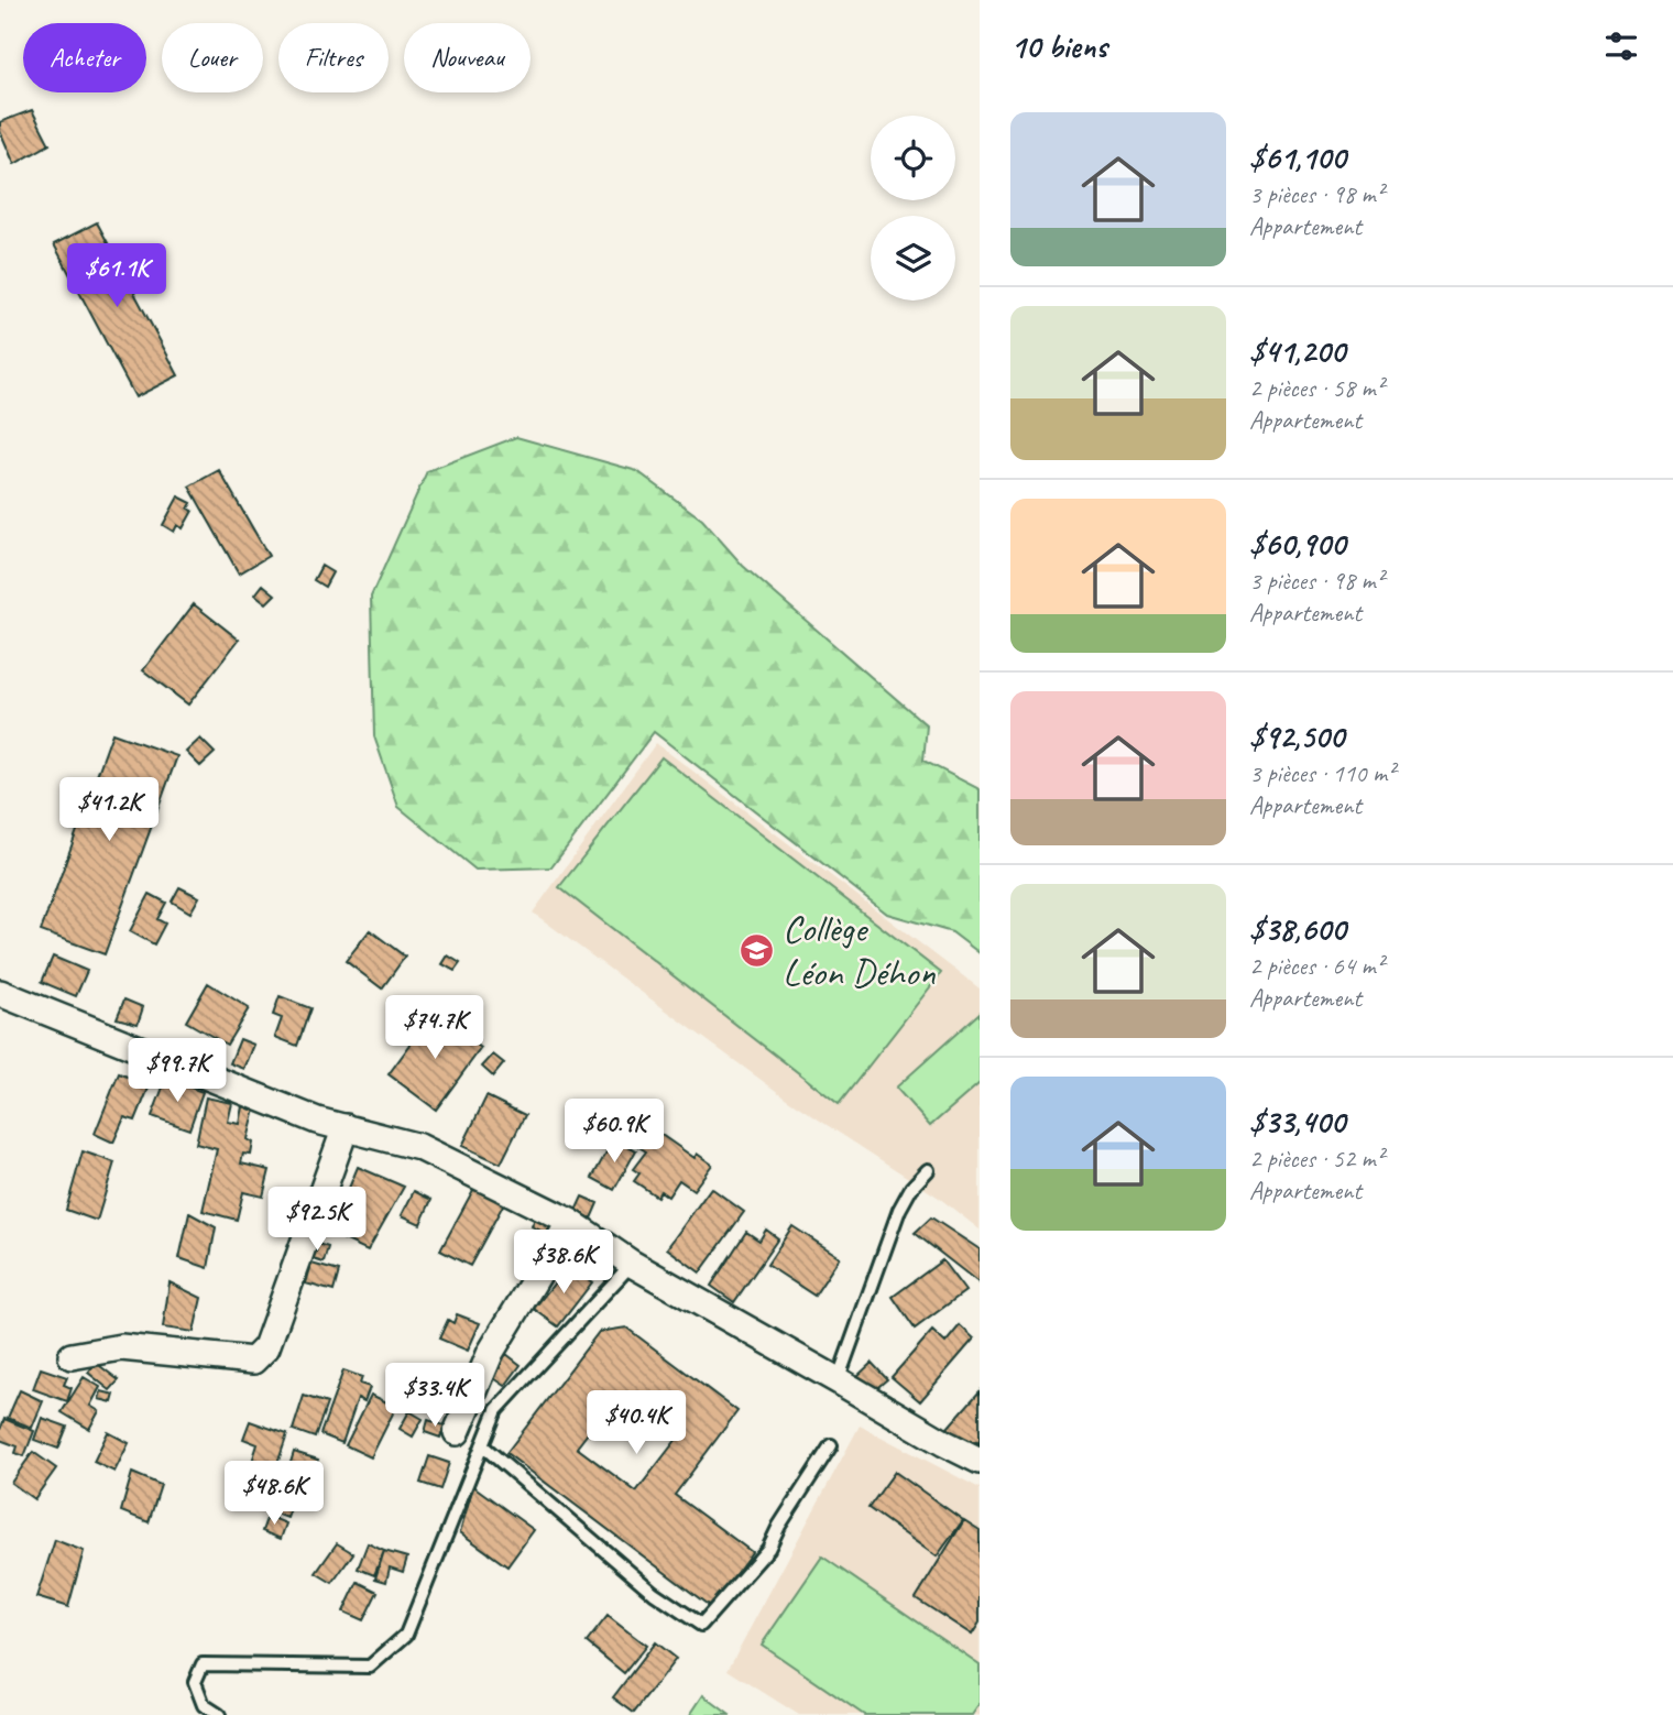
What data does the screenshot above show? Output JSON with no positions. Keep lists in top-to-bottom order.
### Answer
{
  "places": {
    "school or university": ["Collège Léon Déhon"]
  },
  "page": {
    "heading": "10 biens",
    "chip": [
      "Acheter",
      "Louer",
      "Filtres",
      "Nouveau"
    ],
    "list": [
      {
        "name": "$61,100",
        "note": "3 pièces · 98 m² · Appartement"
      },
      {
        "name": "$41,200",
        "note": "2 pièces · 58 m² · Appartement"
      },
      {
        "name": "$60,900",
        "note": "3 pièces · 98 m² · Appartement"
      },
      {
        "name": "$92,500",
        "note": "3 pièces · 110 m² · Appartement"
      },
      {
        "name": "$38,600",
        "note": "2 pièces · 64 m² · Appartement"
      },
      {
        "name": "$33,400",
        "note": "2 pièces · 52 m² · Appartement"
      }
    ],
    "price": [
      "$61.1K",
      "$41.2K",
      "$74.7K",
      "$99.7K",
      "$60.9K",
      "$92.5K",
      "$38.6K",
      "$33.4K",
      "$40.4K",
      "$48.6K"
    ]
  }
}
